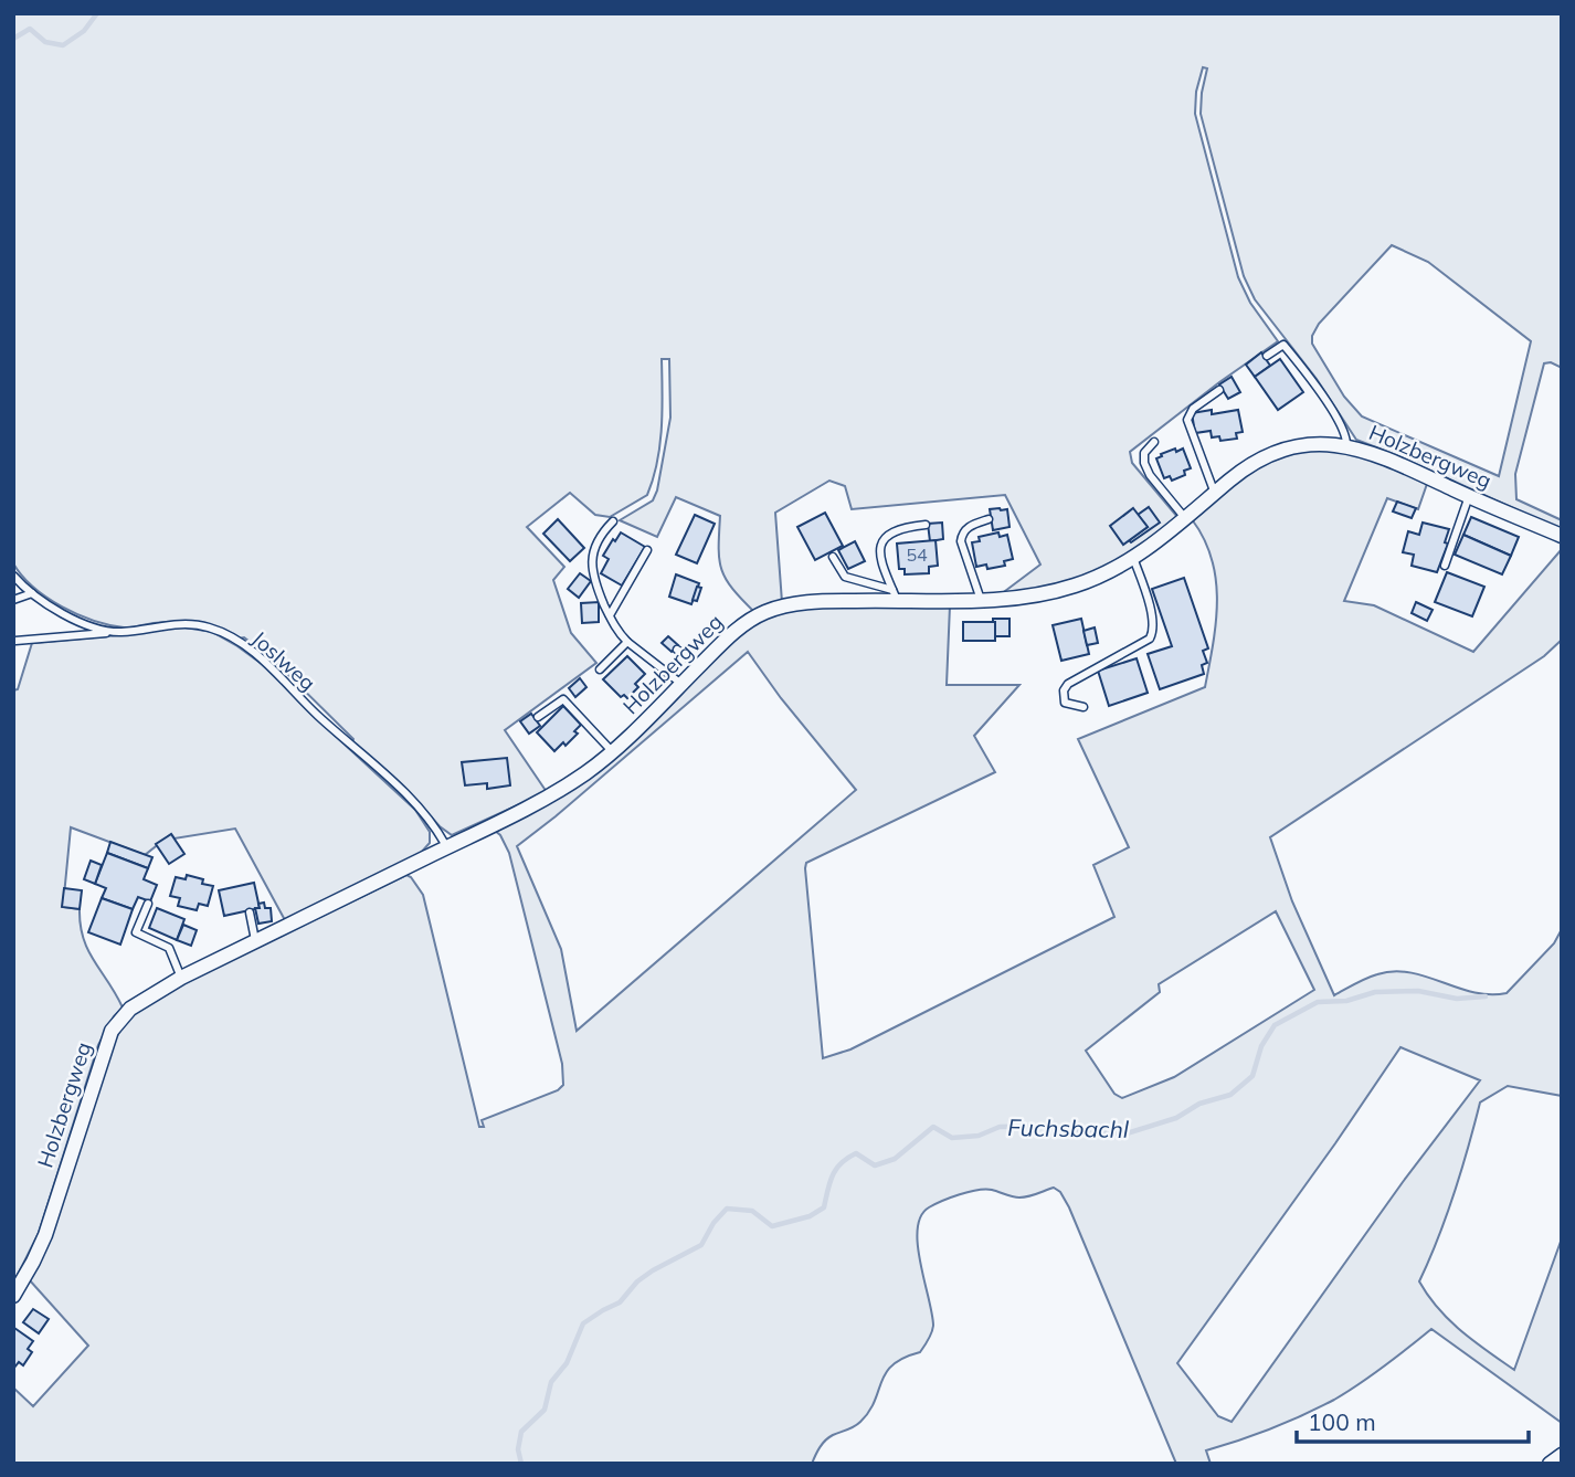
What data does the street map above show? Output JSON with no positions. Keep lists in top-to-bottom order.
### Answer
{
  "streets": {
    "street": ["Holzbergweg"],
    "lane": ["Joslweg"]
  },
  "crossings": [
    ["Holzbergweg", "Joslweg"]
  ],
  "water": ["Fuchsbachl"],
  "house_numbers": ["54"],
  "scale_bar": "100 m"
}
